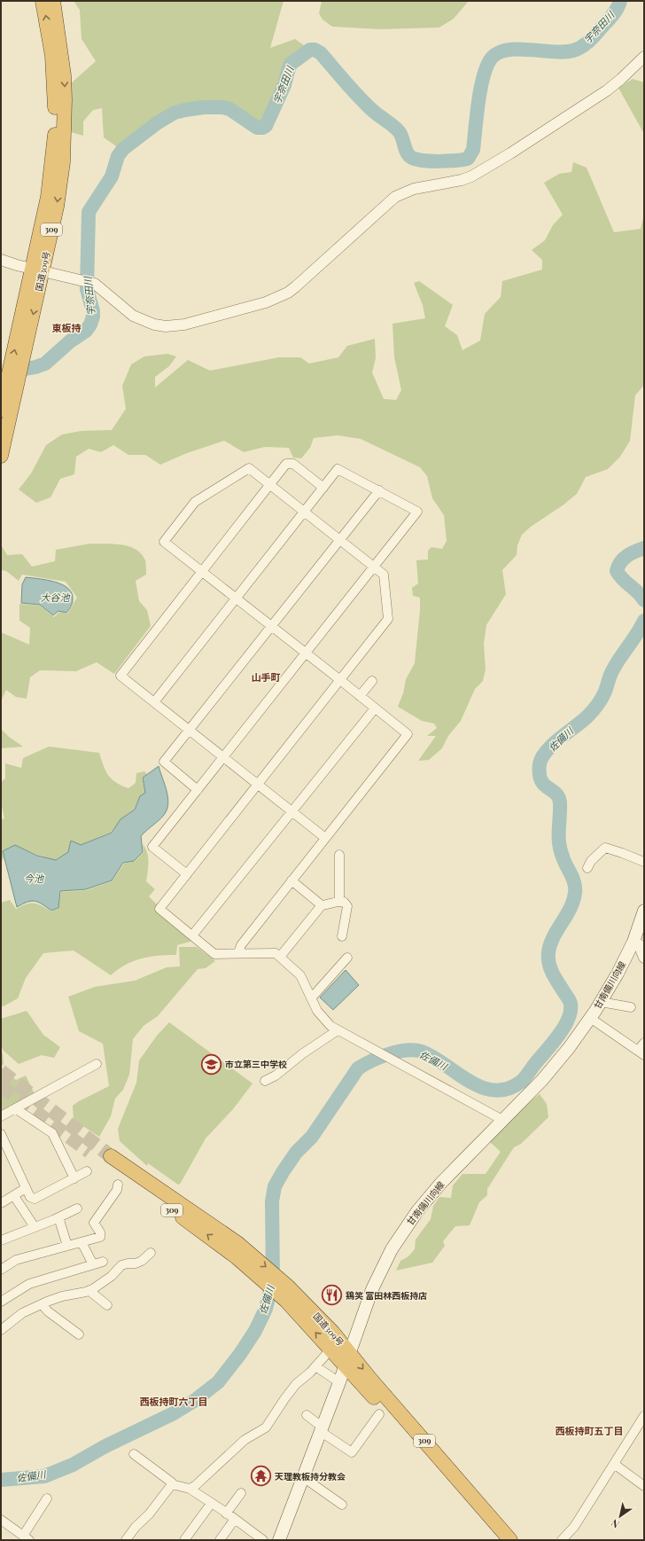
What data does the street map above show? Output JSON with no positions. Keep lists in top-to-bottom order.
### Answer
{
  "streets": {
    "highway": ["309", "国道309号"],
    "main road": ["甘南備川向線"]
  },
  "crossings": [
    ["国道309号", "甘南備川向線"]
  ],
  "districts": [
    "東板持",
    "山手町",
    "西板持町六丁目",
    "西板持町五丁目"
  ],
  "water": [
    "宇奈田川",
    "大谷池",
    "佐備川",
    "今池"
  ],
  "places": {
    "school or university": ["市立第三中学校"],
    "restaurant": ["鶏笑 富田林西板持店"],
    "temple": ["天理教板持分教会"]
  },
  "north": "bottom left"
}
